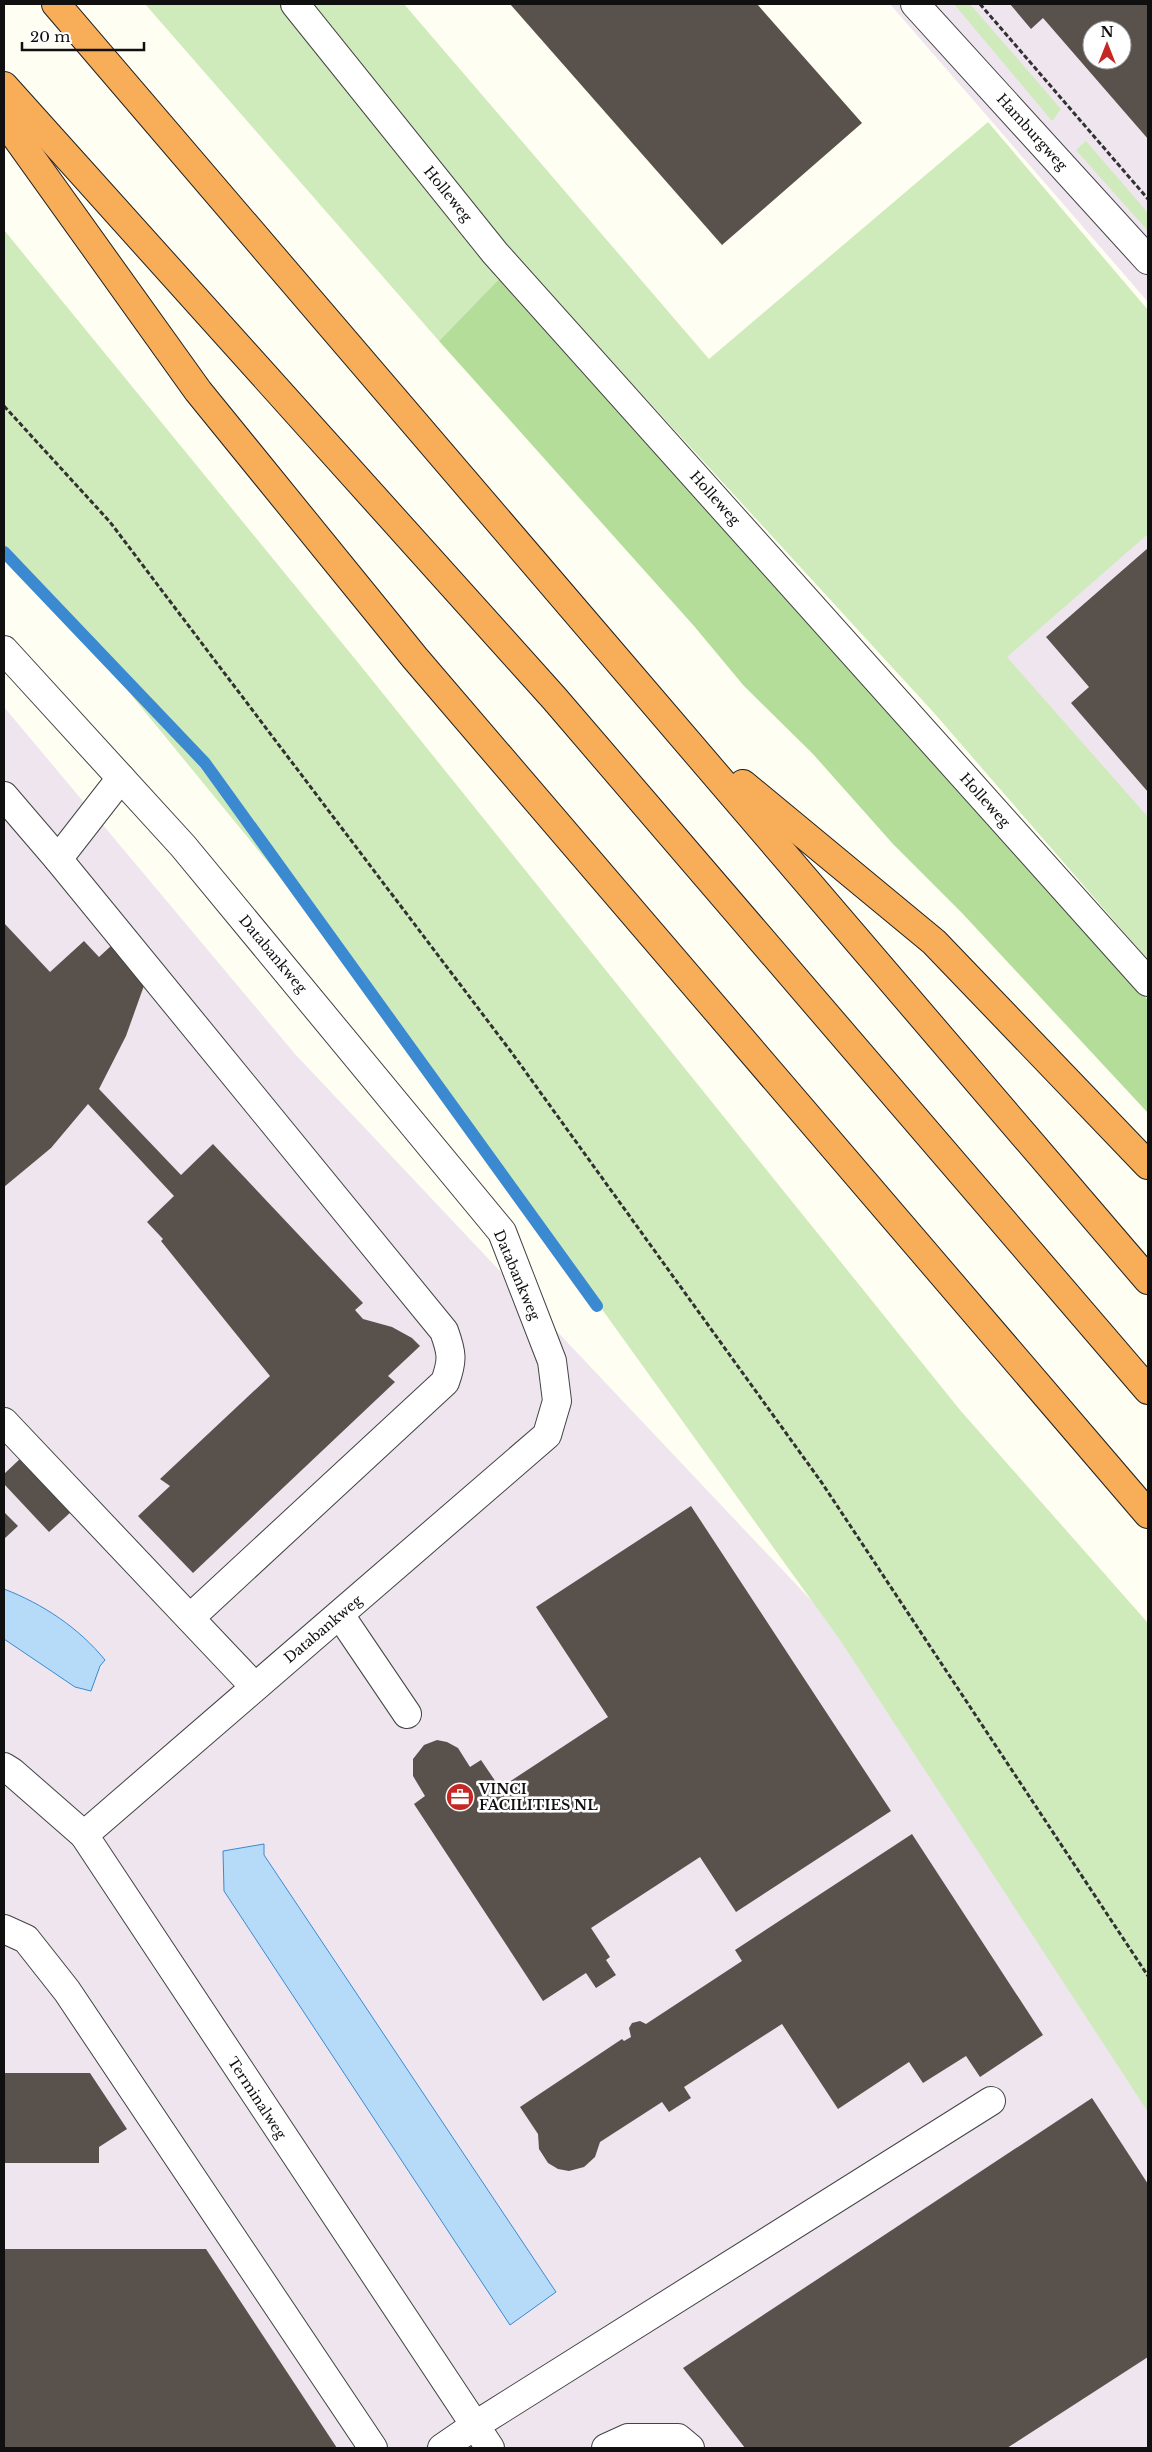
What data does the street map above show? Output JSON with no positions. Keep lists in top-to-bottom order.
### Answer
{
  "streets": {
    "street": [
      "Hamburgweg",
      "Holleweg",
      "Databankweg",
      "Terminalweg"
    ]
  },
  "crossings": [
    ["Databankweg", "Terminalweg"]
  ],
  "places": {
    "office": ["VINCI FACILITIES NL"]
  },
  "scale_bar": "20 m",
  "north": "top"
}
